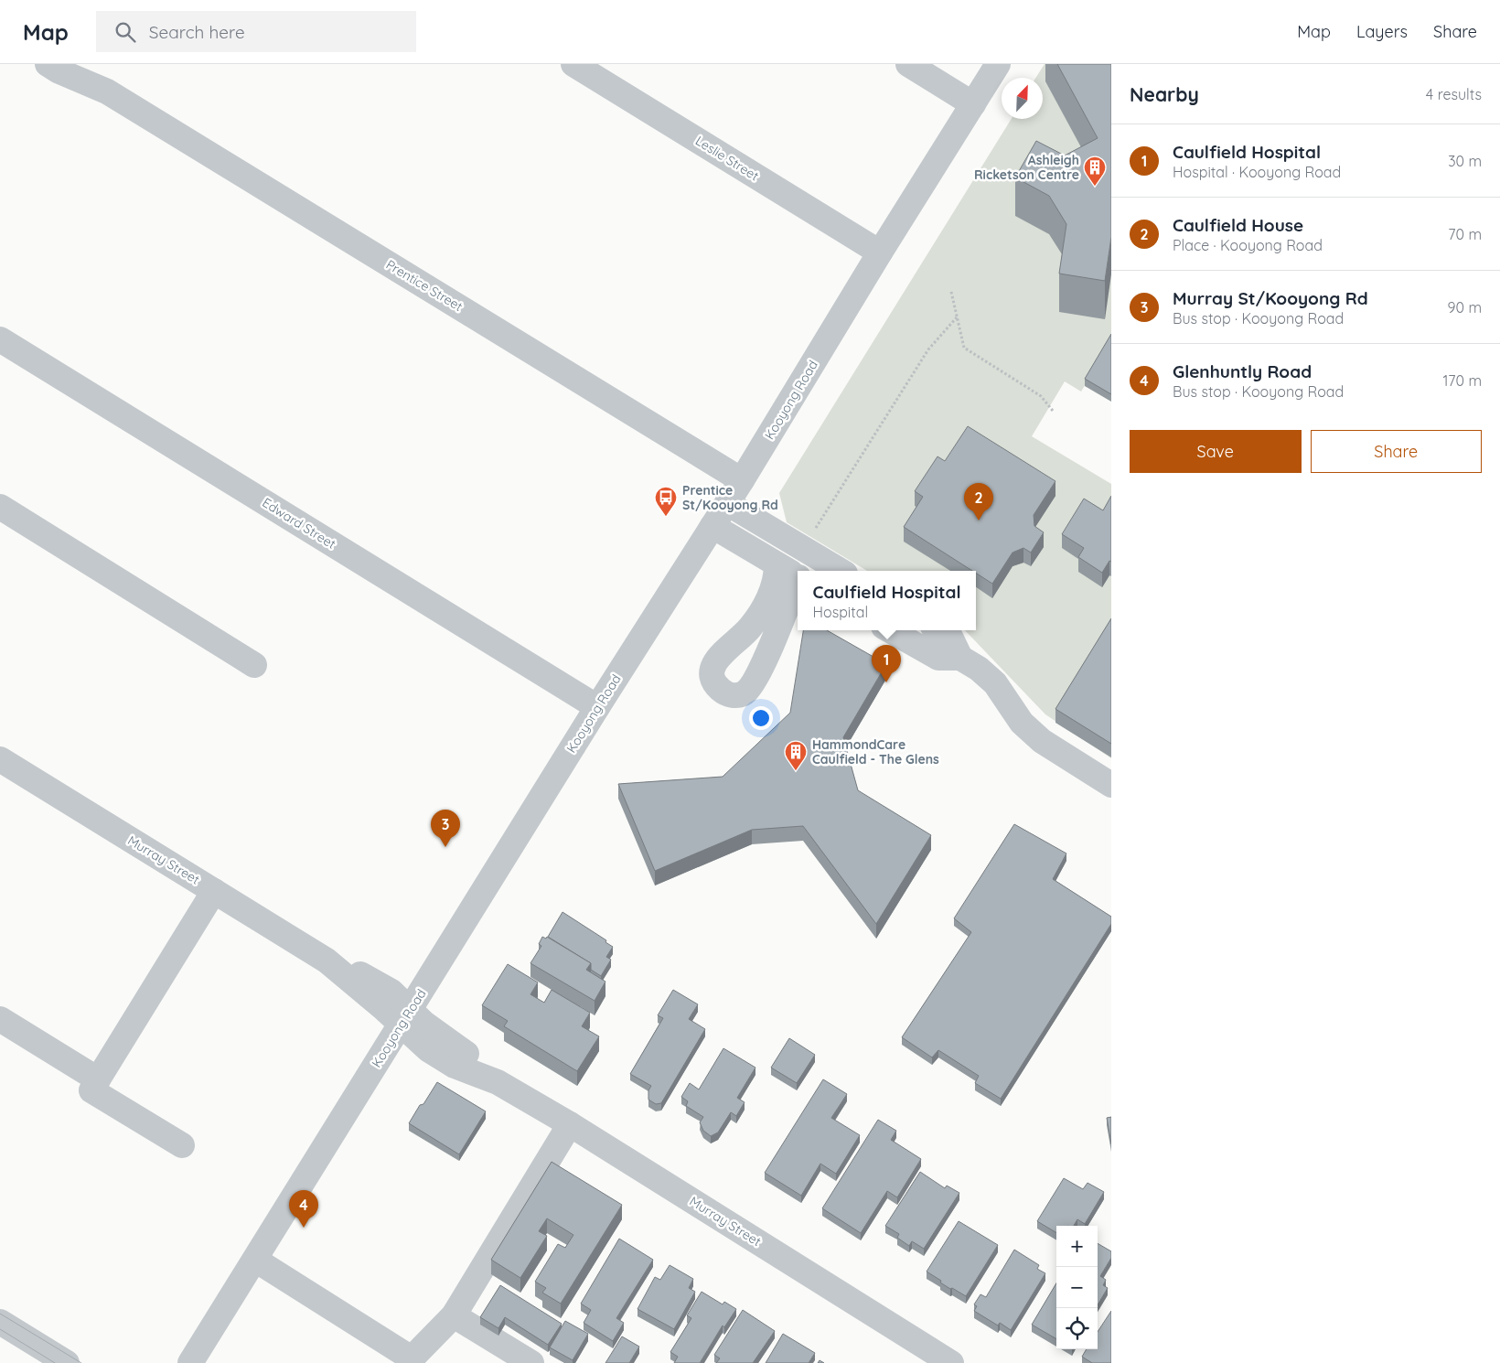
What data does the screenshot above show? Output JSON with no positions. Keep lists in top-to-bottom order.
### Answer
{
  "streets": {
    "street": [
      "Leslie Street",
      "Prentice Street",
      "Kooyong Road",
      "Edward Street",
      "Murray Street"
    ]
  },
  "crossings": [
    ["Leslie Street", "Kooyong Road"],
    ["Prentice Street", "Kooyong Road"],
    ["Kooyong Road", "Edward Street"],
    ["Kooyong Road", "Murray Street"]
  ],
  "places": {
    "building": ["Ashleigh Ricketson Centre", "HammondCare Caulfield - The Glens"],
    "bus stop": ["Prentice St/Kooyong Rd"]
  },
  "north": "top right",
  "page": {
    "header": "Map",
    "search": "Search here",
    "nav": ["Map", "Layers", "Share"],
    "heading": ["Nearby", "4 results"],
    "list": [
      {
        "mark": "1",
        "name": "Caulfield Hospital",
        "note": "Hospital · Kooyong Road",
        "value": "30 m"
      },
      {
        "mark": "2",
        "name": "Caulfield House",
        "note": "Place · Kooyong Road",
        "value": "70 m"
      },
      {
        "mark": "3",
        "name": "Murray St/Kooyong Rd",
        "note": "Bus stop · Kooyong Road",
        "value": "90 m"
      },
      {
        "mark": "4",
        "name": "Glenhuntly Road",
        "note": "Bus stop · Kooyong Road",
        "value": "170 m"
      }
    ],
    "buttons": ["Save", "Share"],
    "pins": [
      "2",
      "1",
      "3",
      "4"
    ],
    "popup": ["Caulfield Hospital", "Hospital"],
    "map_buttons": ["+", "−"]
  }
}
